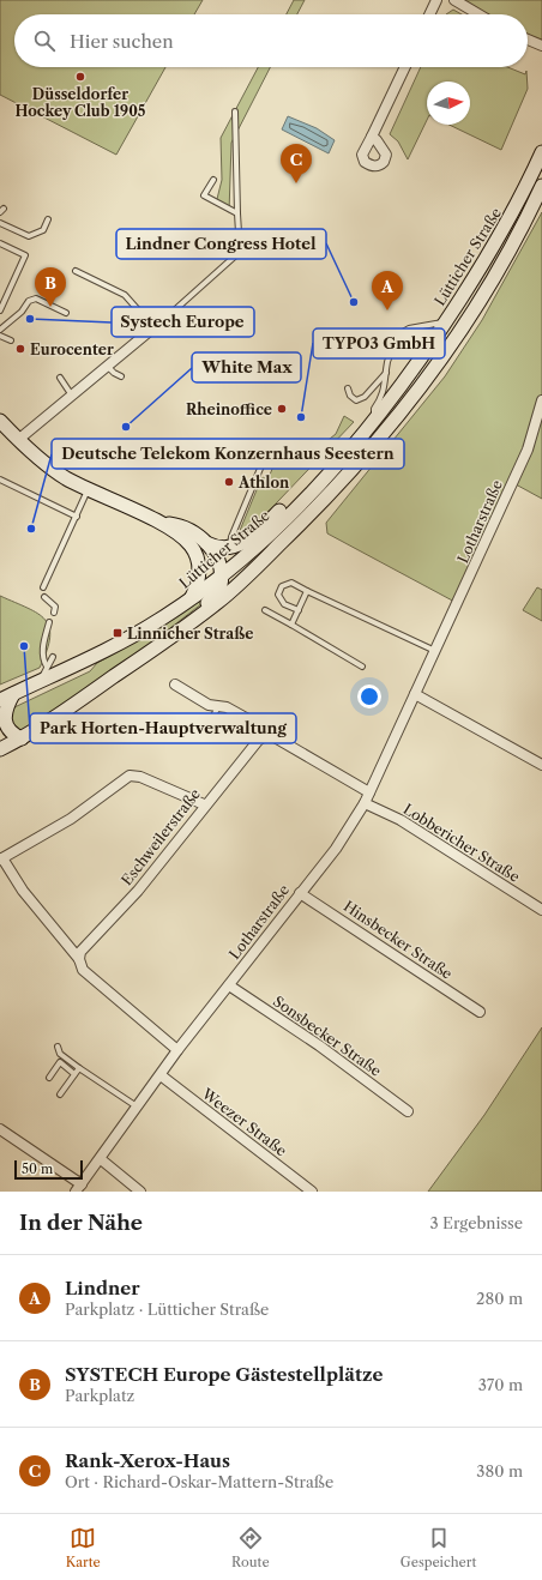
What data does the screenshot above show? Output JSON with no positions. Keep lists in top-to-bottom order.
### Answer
{
  "streets": {
    "main road": ["Lütticher Straße"],
    "street": [
      "Lotharstraße",
      "Eschweilerstraße",
      "Lobbericher Straße",
      "Hinsbecker Straße",
      "Sonsbecker Straße",
      "Weezer Straße"
    ]
  },
  "crossings": [
    ["Lotharstraße", "Lobbericher Straße"],
    ["Lotharstraße", "Hinsbecker Straße"],
    ["Lotharstraße", "Sonsbecker Straße"],
    ["Lotharstraße", "Weezer Straße"]
  ],
  "places": {
    "other": [
      "Düsseldorfer Hockey Club 1905",
      "Lindner Congress Hotel",
      "Systech Europe",
      "Eurocenter",
      "Rheinoffice",
      "TYPO3 GmbH",
      "White Max",
      "Athlon",
      "Deutsche Telekom Konzernhaus Seestern",
      "Park Horten-Hauptverwaltung"
    ],
    "transit": ["Linnicher Straße"]
  },
  "scale_bar": "50 m",
  "north": "right",
  "page": {
    "search": "Hier suchen",
    "pins": ["C", "B", "A"],
    "scale": "50 m",
    "heading": ["In der Nähe", "3 Ergebnisse"],
    "list": [
      {
        "mark": "A",
        "name": "Lindner",
        "note": "Parkplatz · Lütticher Straße",
        "value": "280 m"
      },
      {
        "mark": "B",
        "name": "SYSTECH Europe Gästestellplätze",
        "note": "Parkplatz",
        "value": "370 m"
      },
      {
        "mark": "C",
        "name": "Rank-Xerox-Haus",
        "note": "Ort · Richard-Oskar-Mattern-Straße",
        "value": "380 m"
      }
    ],
    "nav": ["Karte", "Route", "Gespeichert"]
  }
}
